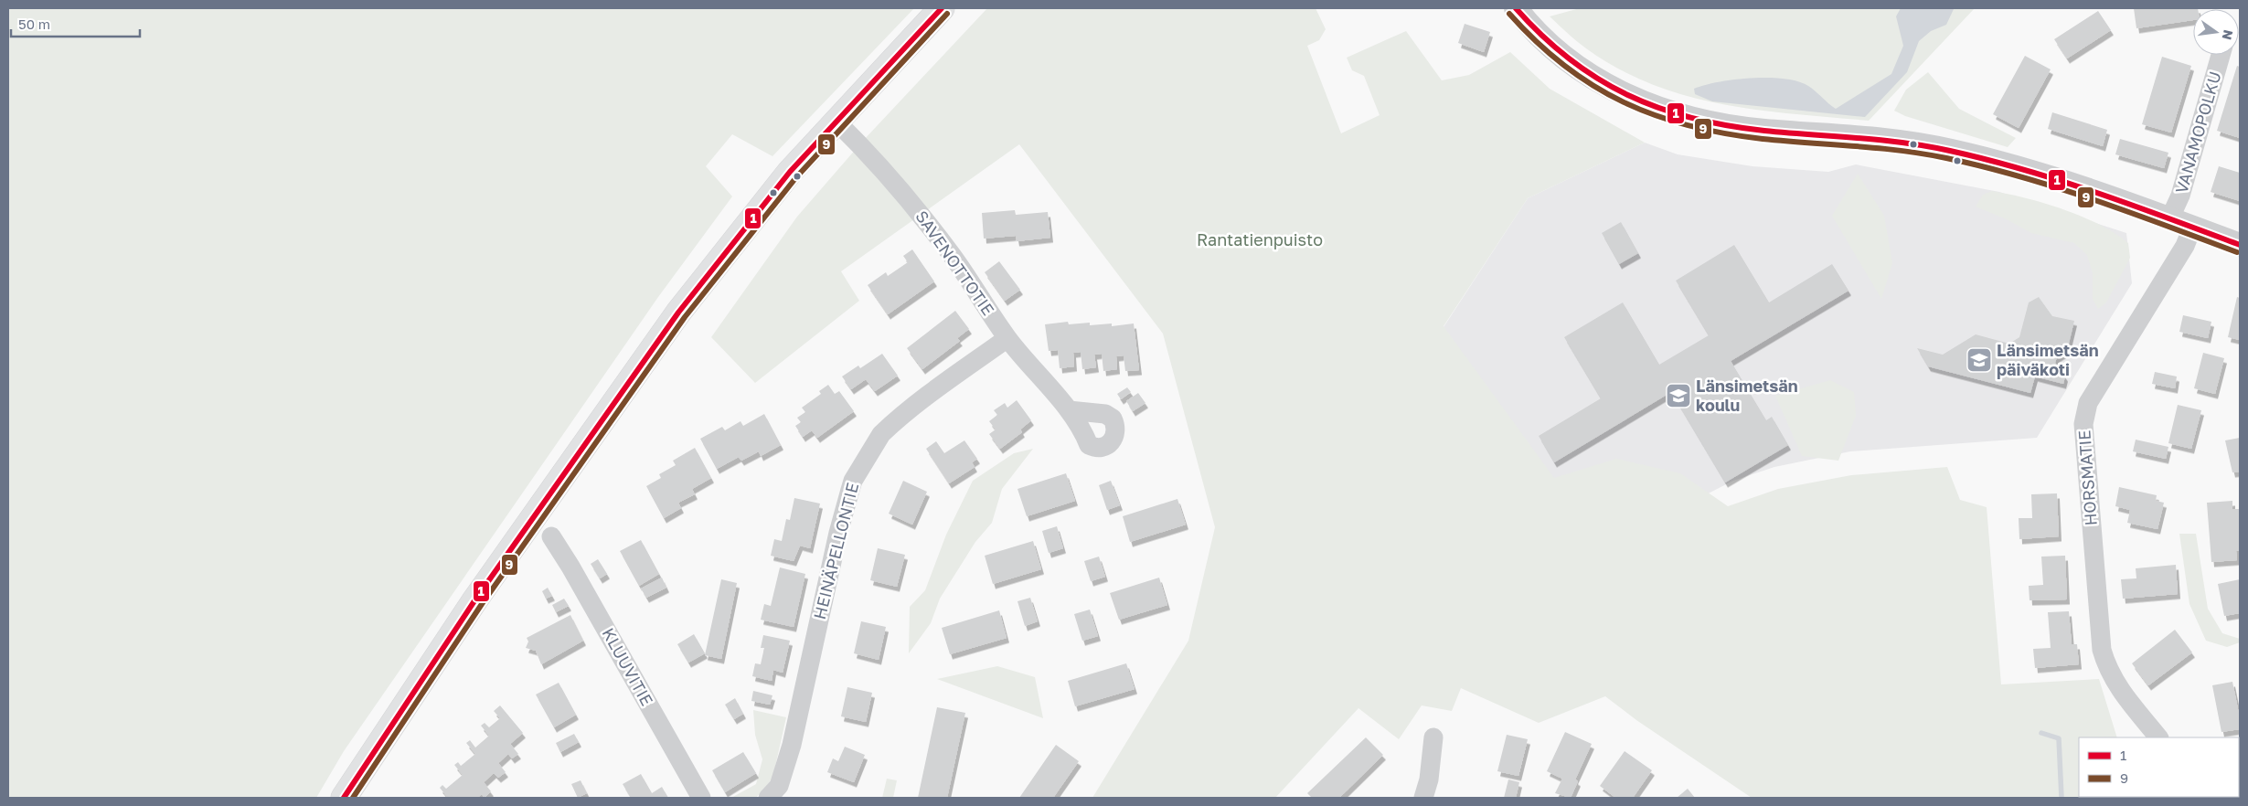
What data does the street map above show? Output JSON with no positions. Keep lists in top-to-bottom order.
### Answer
{
  "streets": {
    "street": [
      "VANAMOPOLKU",
      "SAVENOTTOTIE",
      "HORSMATIE",
      "HEINÄPELLONTIE",
      "KLUUVITIE"
    ]
  },
  "crossings": [
    ["SAVENOTTOTIE", "HEINÄPELLONTIE"]
  ],
  "parks": ["Rantatienpuisto"],
  "places": {
    "school or university": ["Länsimetsän päiväkoti", "Länsimetsän koulu"]
  },
  "lines": ["transit line 1", "transit line 9"],
  "legend": ["1", "9"],
  "scale_bar": "50 m",
  "north": "right"
}
